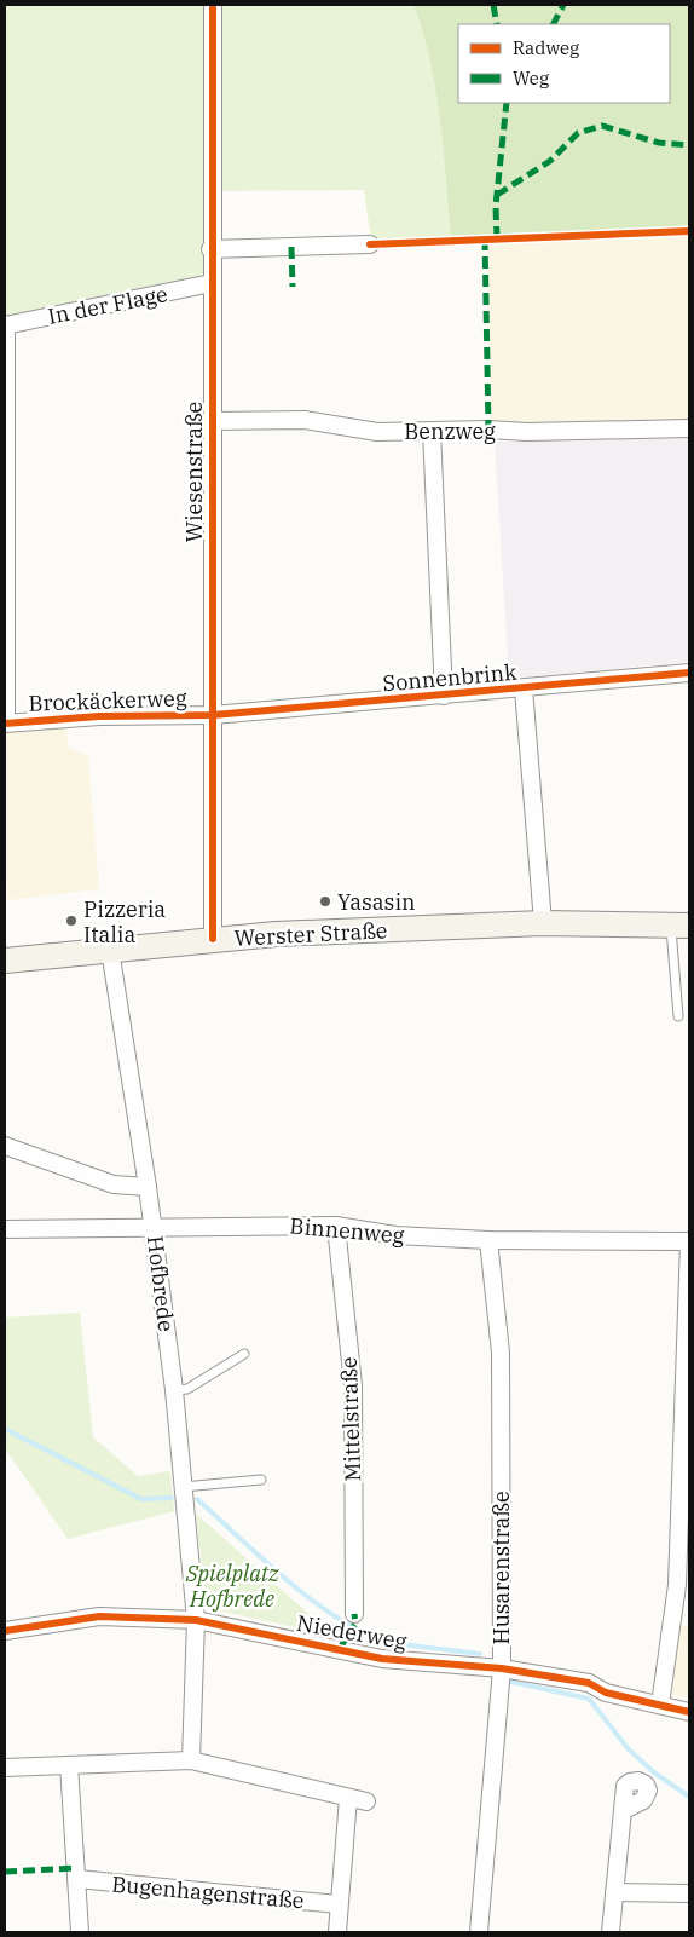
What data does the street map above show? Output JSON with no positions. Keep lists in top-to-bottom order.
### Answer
{
  "streets": {
    "main road": ["Werster Straße"],
    "street": [
      "In der Flage",
      "Benzweg",
      "Wiesenstraße",
      "Sonnenbrink",
      "Brockäckerweg",
      "Binnenweg",
      "Hofbrede",
      "Mittelstraße",
      "Husarenstraße",
      "Niederweg",
      "Bugenhagenstraße"
    ]
  },
  "crossings": [
    ["In der Flage", "Wiesenstraße"],
    ["Benzweg", "Wiesenstraße"],
    ["Wiesenstraße", "Sonnenbrink"],
    ["Wiesenstraße", "Brockäckerweg"],
    ["Wiesenstraße", "Werster Straße"],
    ["Sonnenbrink", "Brockäckerweg"],
    ["Werster Straße", "Hofbrede"],
    ["Binnenweg", "Hofbrede"],
    ["Binnenweg", "Mittelstraße"],
    ["Binnenweg", "Husarenstraße"],
    ["Hofbrede", "Niederweg"],
    ["Husarenstraße", "Niederweg"]
  ],
  "parks": ["Spielplatz Hofbrede"],
  "places": ["Yasasin", "Pizzeria Italia"],
  "legend": ["Radweg", "Weg"]
}
